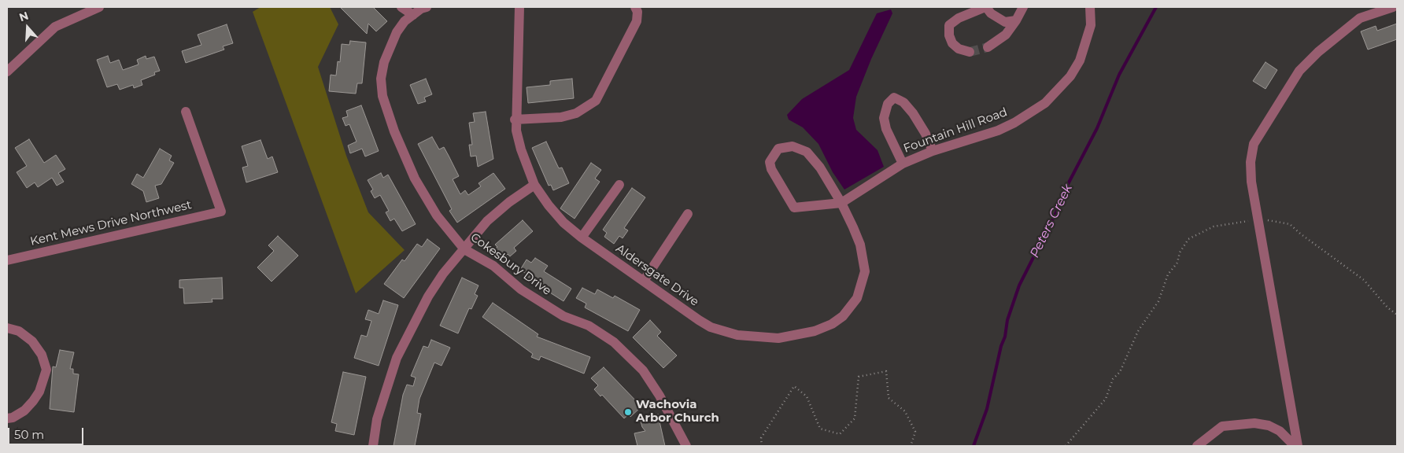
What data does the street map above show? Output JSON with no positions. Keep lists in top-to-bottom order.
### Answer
{
  "streets": {
    "street": [
      "Fountain Hill Road",
      "Kent Mews Drive Northwest",
      "Cokesbury Drive",
      "Aldersgate Drive"
    ]
  },
  "crossings": [
    ["Fountain Hill Road", "Aldersgate Drive"]
  ],
  "water": ["Peters Creek"],
  "places": ["Wachovia Arbor Church"],
  "scale_bar": "50 m",
  "north": "top"
}
